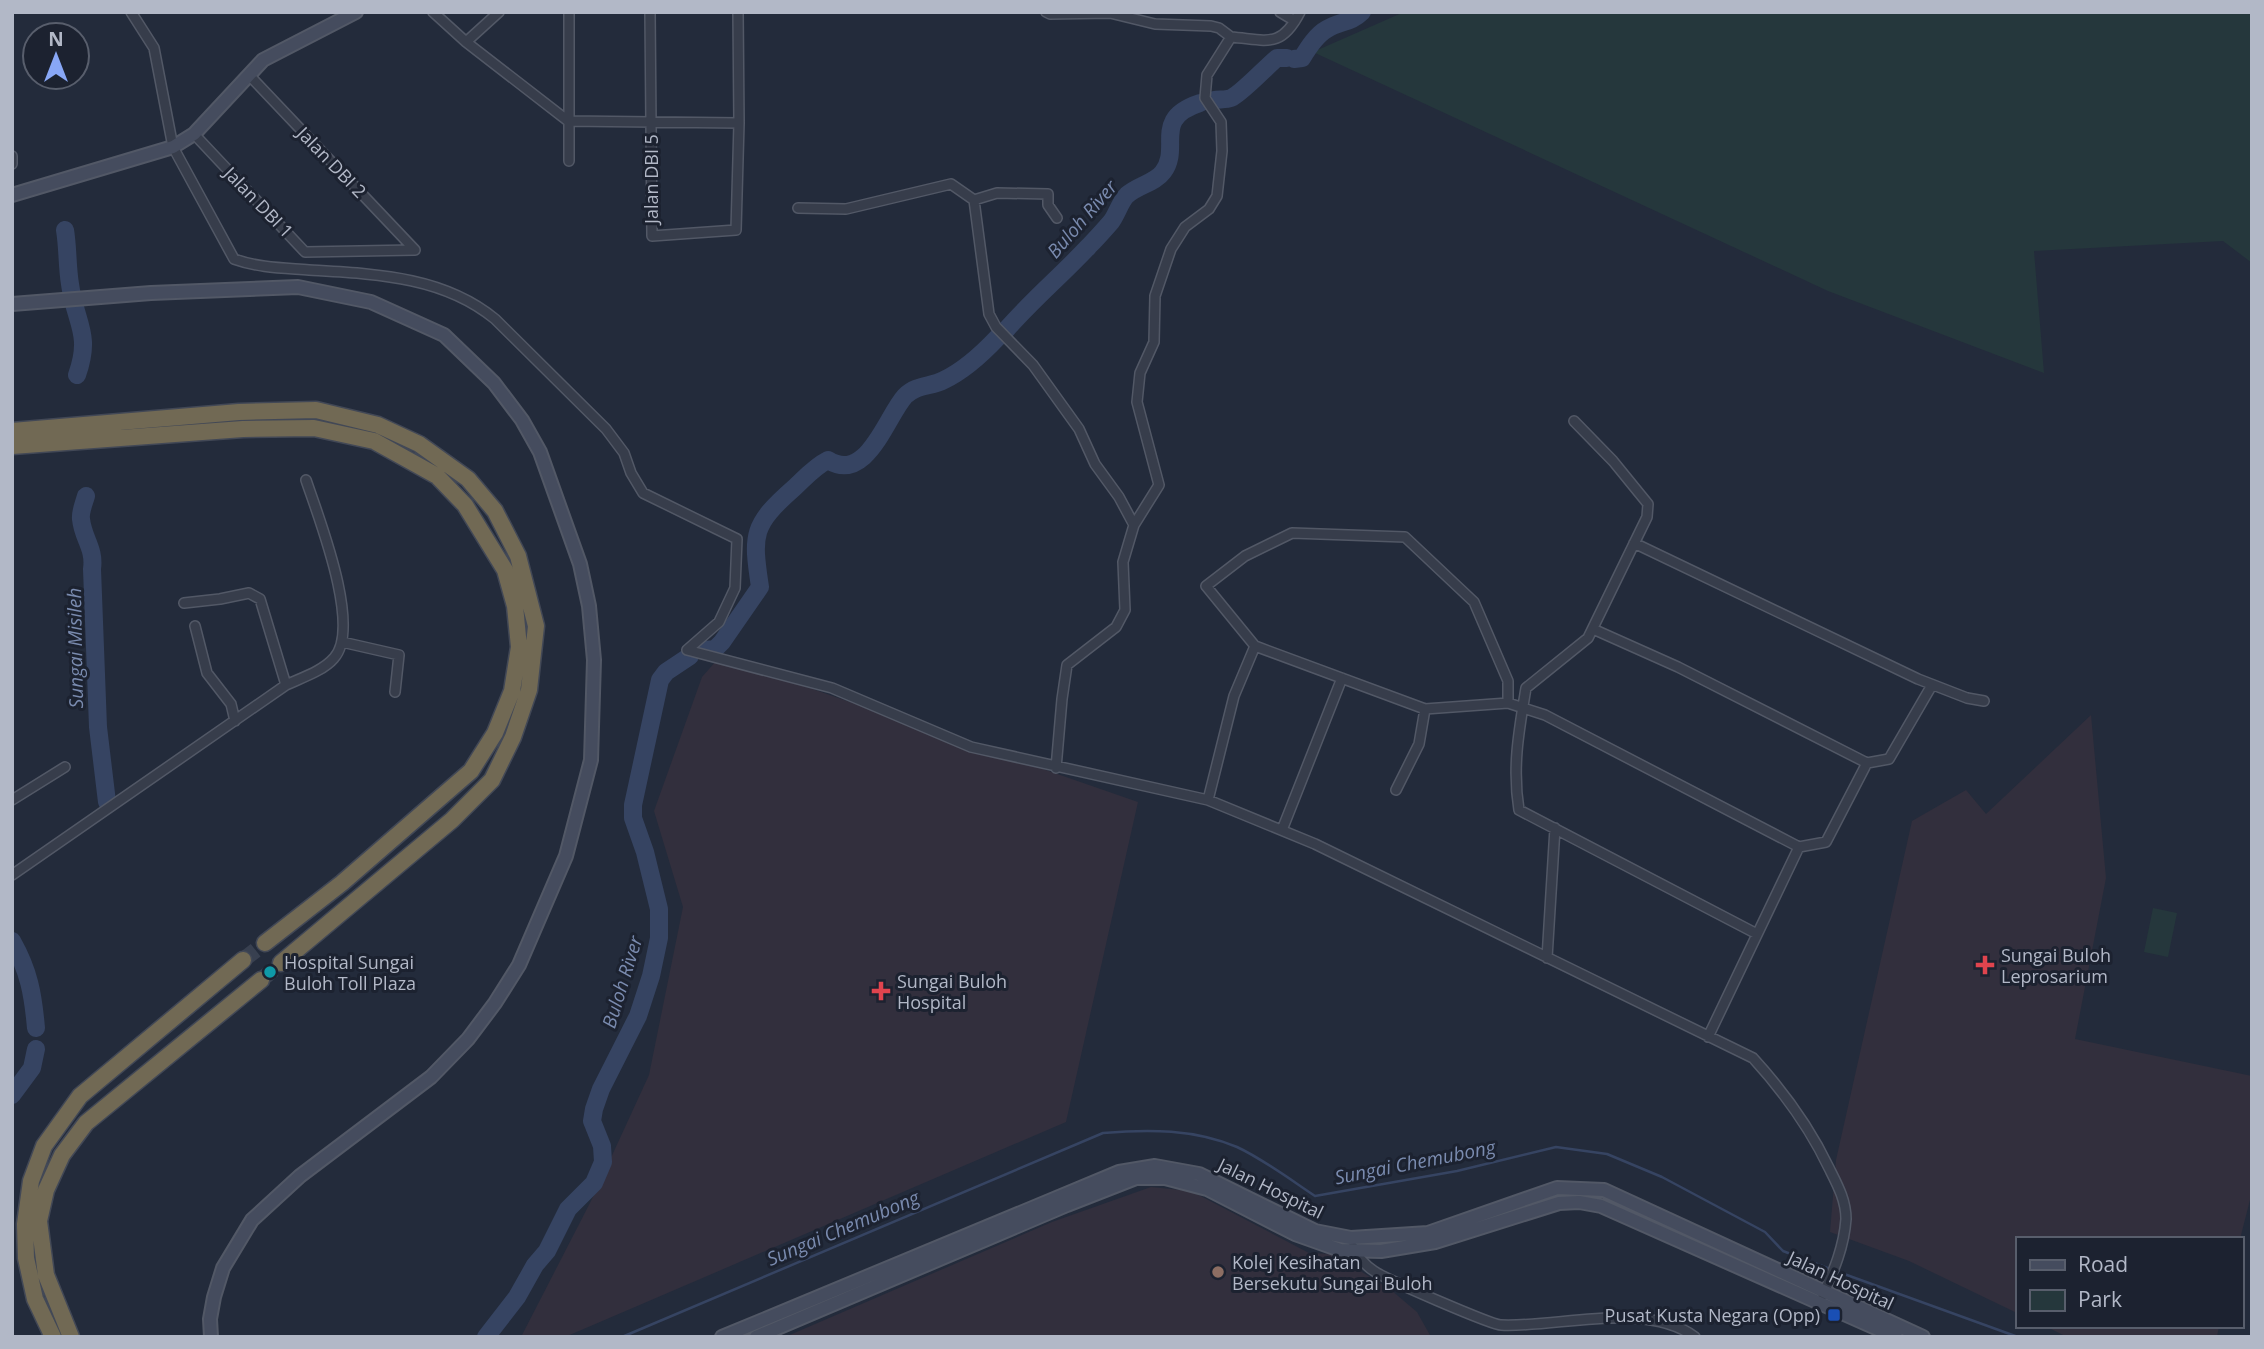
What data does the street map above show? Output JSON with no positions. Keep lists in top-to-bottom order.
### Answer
{
  "streets": {
    "street": [
      "Jalan DBI 2",
      "Jalan DBI 5",
      "Jalan DBI 1",
      "Jalan Hospital"
    ]
  },
  "crossings": [
    ["Jalan DBI 2", "Jalan DBI 1"]
  ],
  "water": ["Buloh River", "Sungai Misileh", "Sungai Chemubong"],
  "places": {
    "health": ["Sungai Buloh Leprosarium", "Sungai Buloh Hospital"],
    "other": ["Hospital Sungai Buloh Toll Plaza", "Kolej Kesihatan Bersekutu Sungai Buloh"],
    "transit": ["Pusat Kusta Negara (Opp)"]
  },
  "legend": ["Road", "Park"],
  "north": "top"
}
